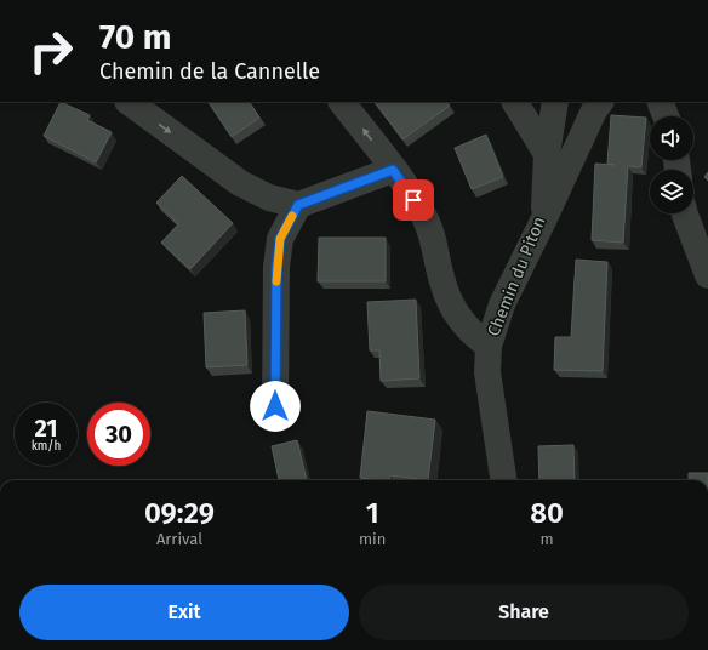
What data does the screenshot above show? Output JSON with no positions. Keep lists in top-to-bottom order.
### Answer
{
  "streets": {
    "street": ["Chemin du Piton"]
  },
  "page": {
    "turn": ["70 m", "Chemin de la Cannelle"],
    "speed": "21 km/h",
    "limit": "30",
    "eta": [
      "09:29",
      "Arrival",
      "1",
      "min",
      "80",
      "m"
    ],
    "buttons": ["Exit", "Share"]
  }
}
